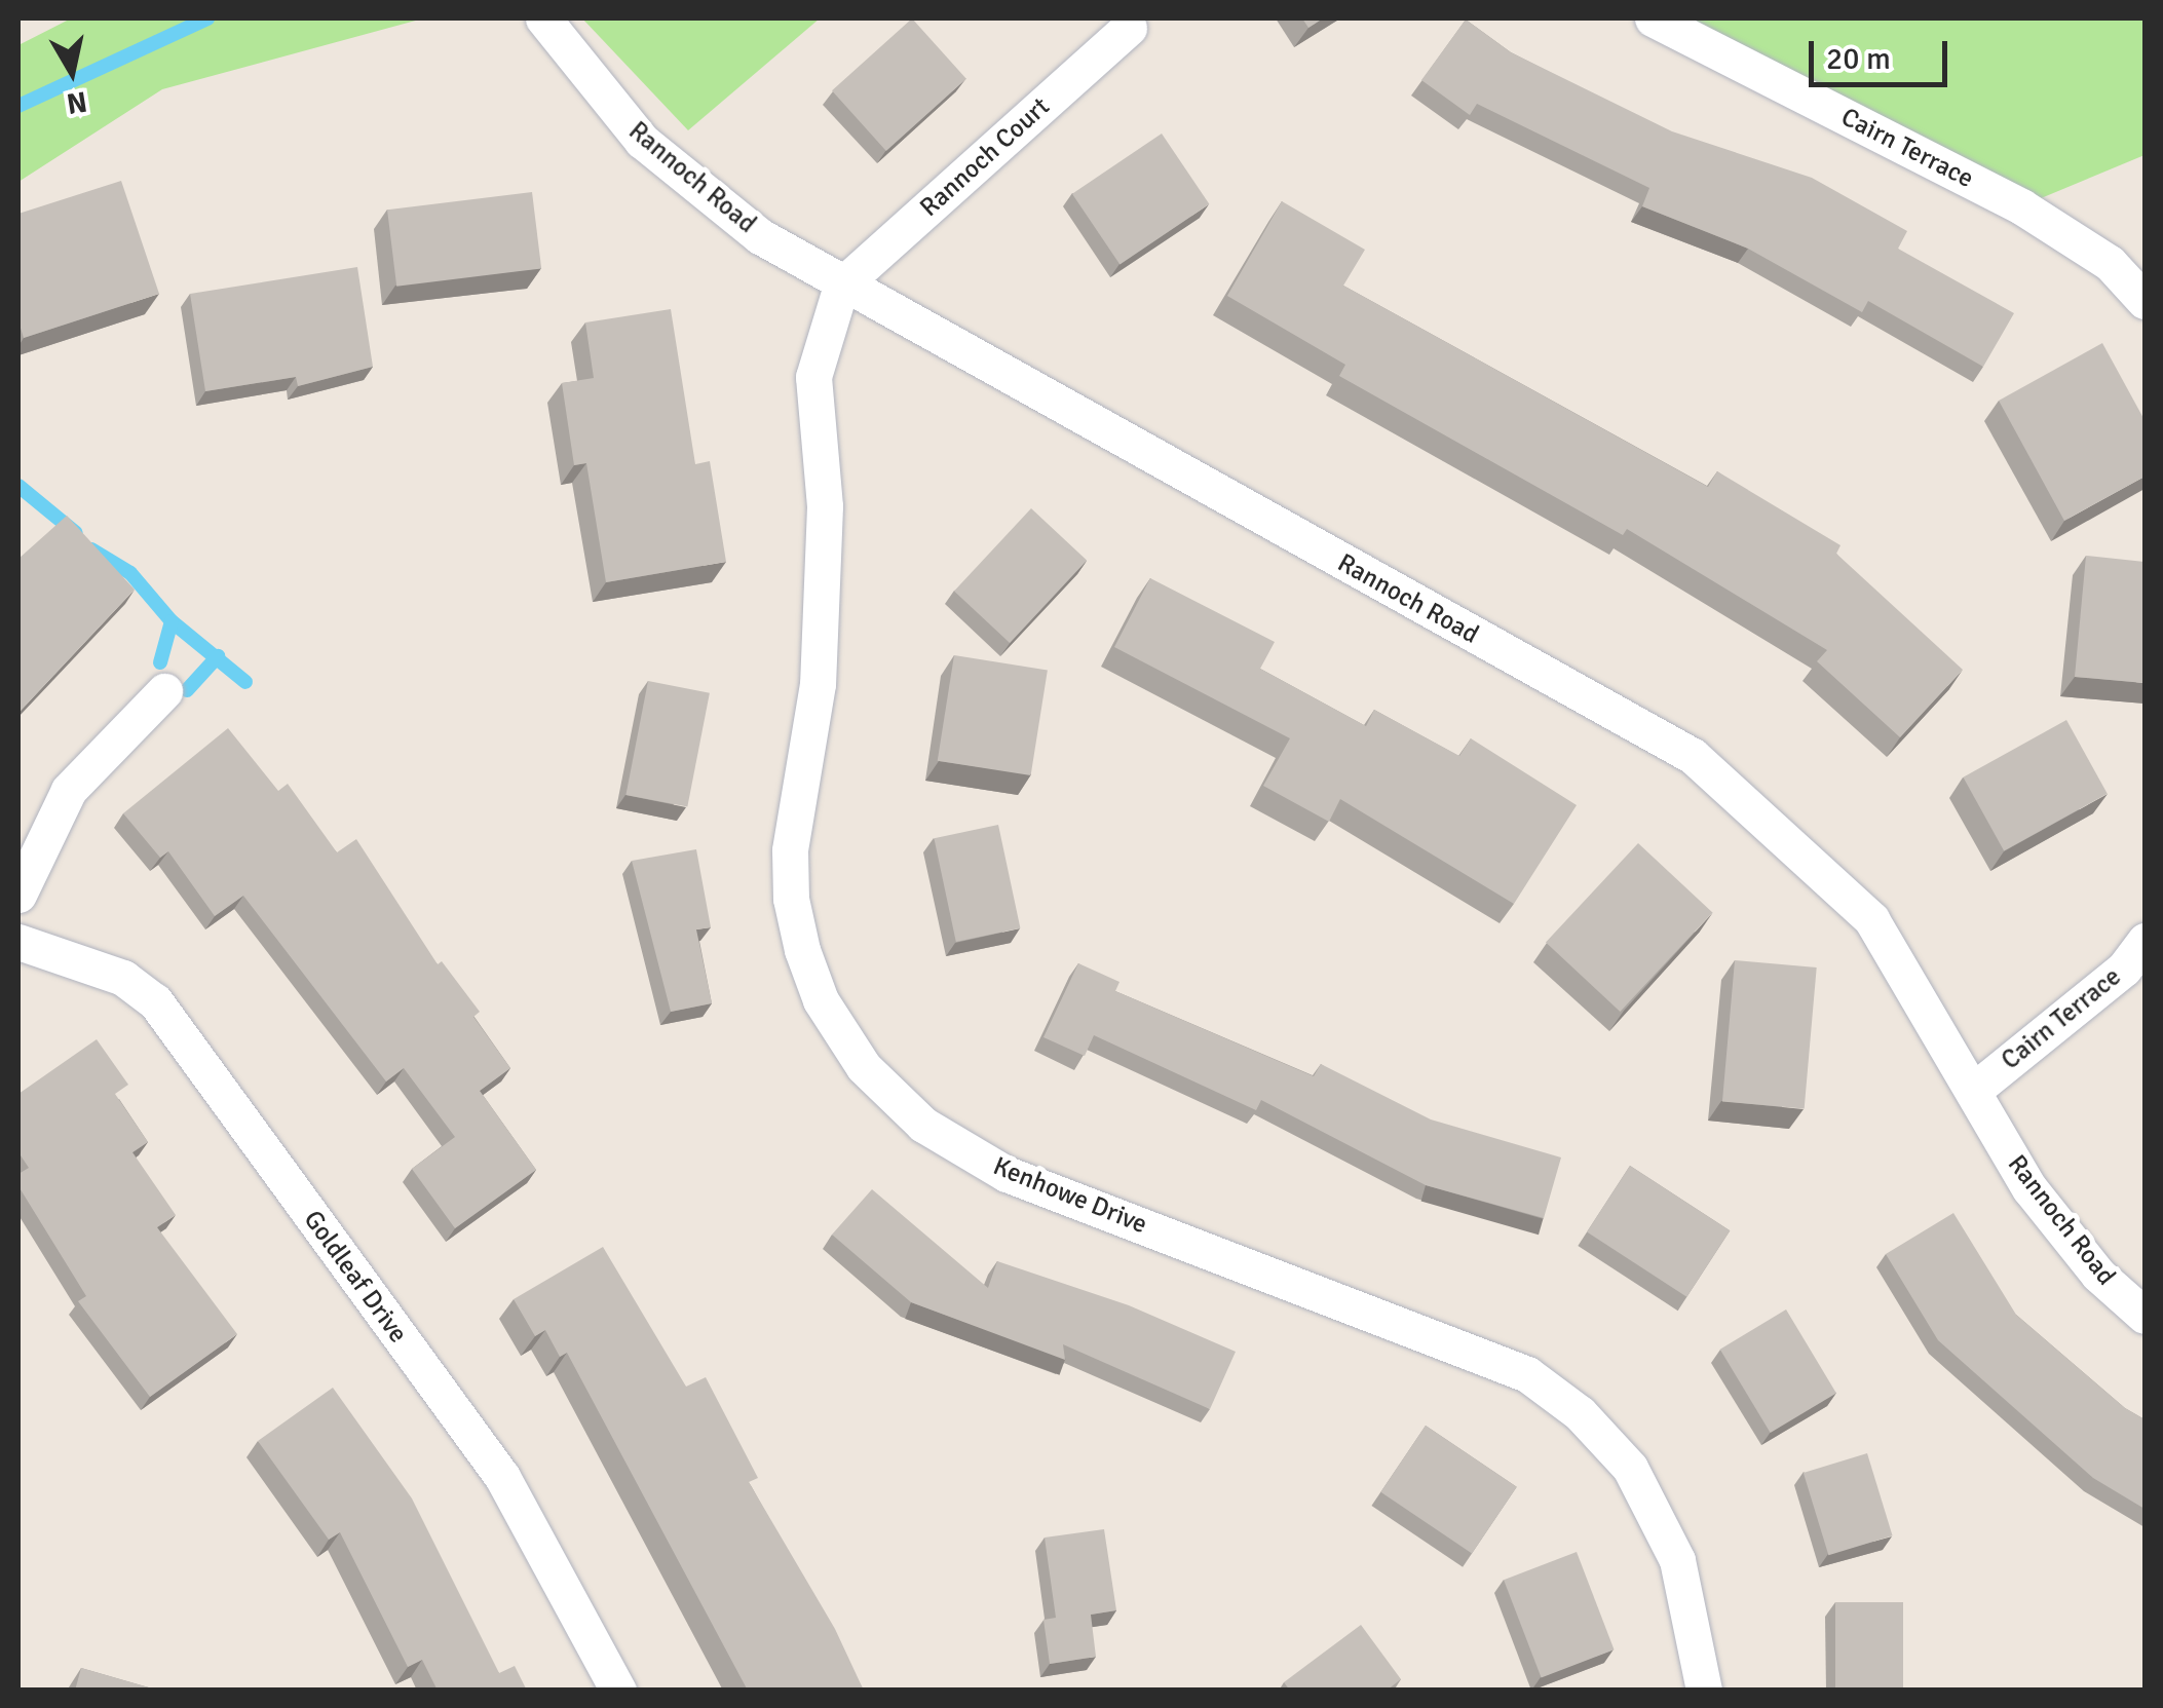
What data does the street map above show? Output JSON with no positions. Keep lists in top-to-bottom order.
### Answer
{
  "streets": {
    "street": [
      "Cairn Terrace",
      "Rannoch Court",
      "Rannoch Road",
      "Kenhowe Drive",
      "Goldleaf Drive"
    ]
  },
  "crossings": [
    ["Cairn Terrace", "Rannoch Road"],
    ["Rannoch Court", "Rannoch Road"],
    ["Rannoch Court", "Kenhowe Drive"],
    ["Rannoch Road", "Kenhowe Drive"]
  ],
  "scale_bar": "20 m",
  "north": "bottom"
}
